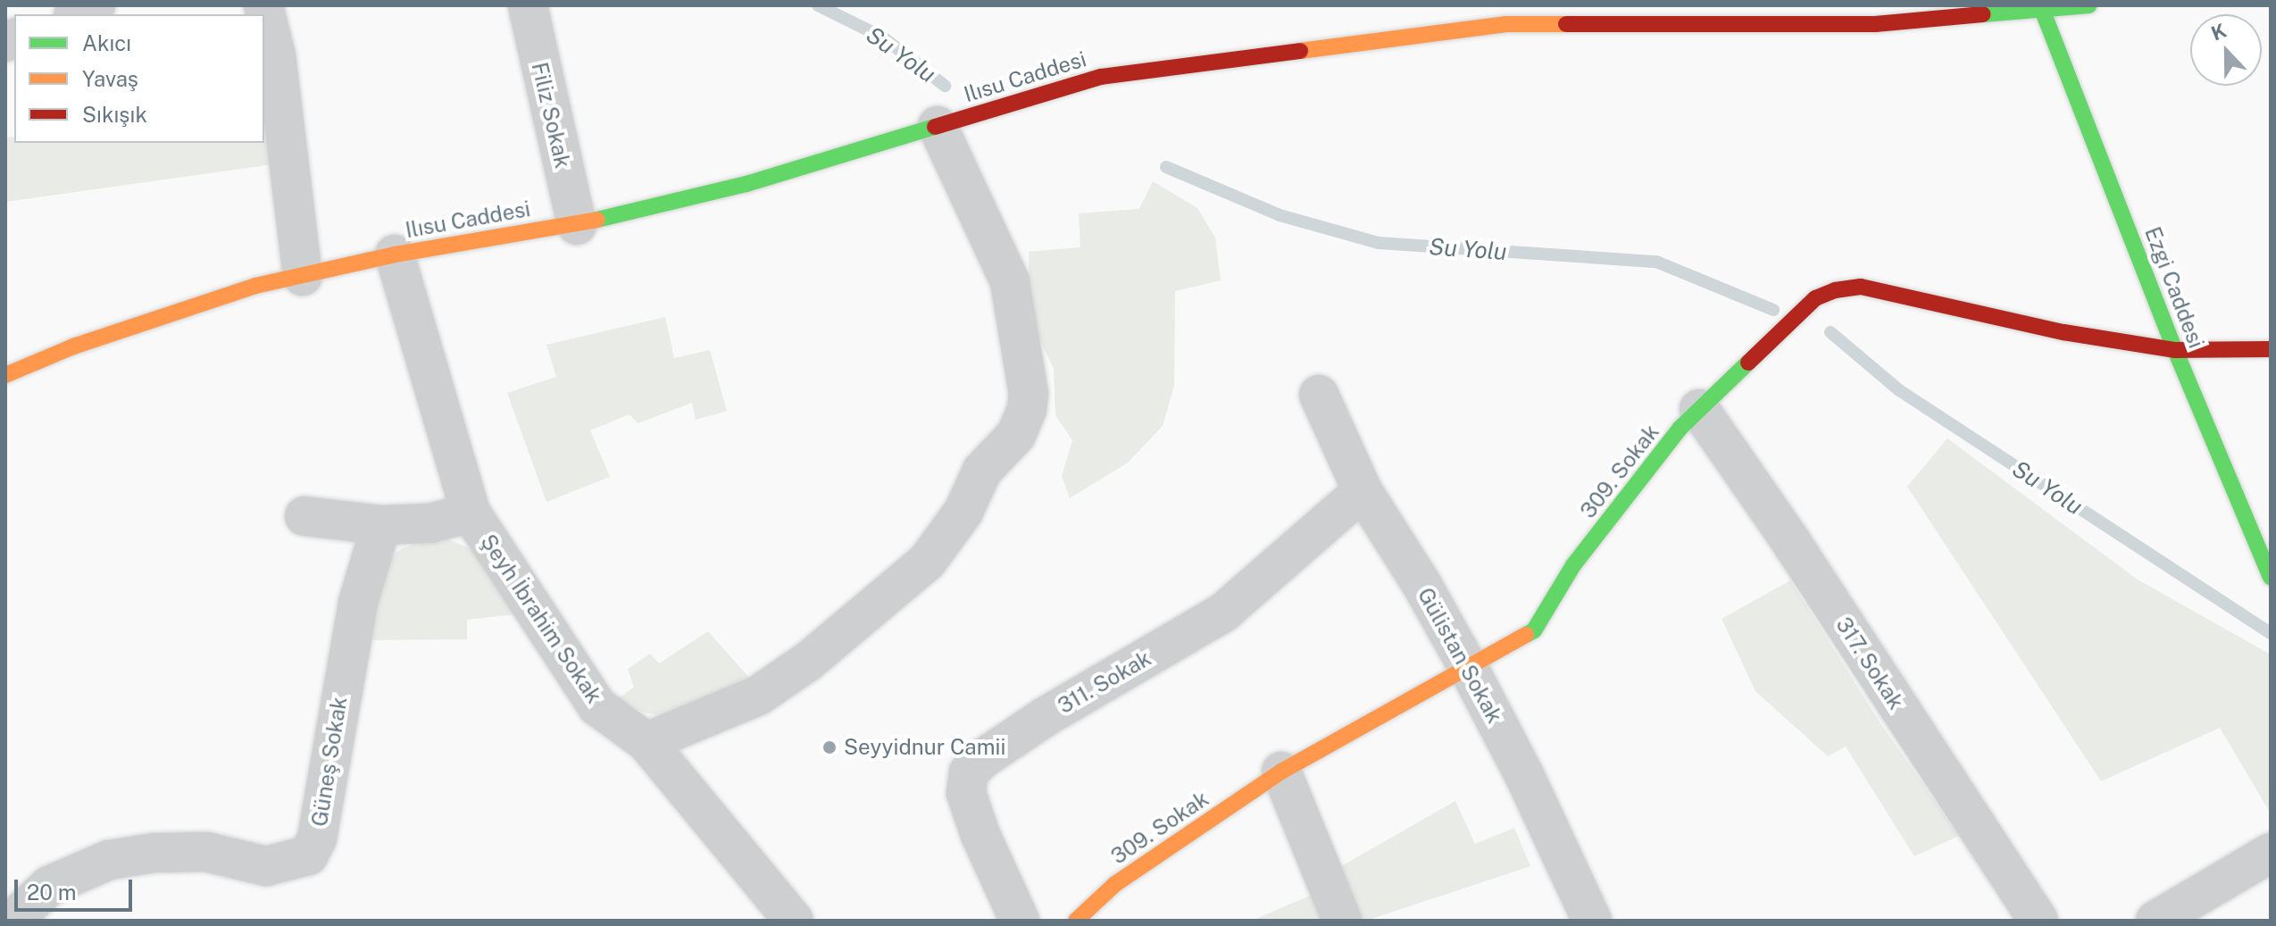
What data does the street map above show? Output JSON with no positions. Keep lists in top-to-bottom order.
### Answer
{
  "streets": {
    "main road": ["Ilısu Caddesi", "Ezgi Caddesi", "309. Sokak"],
    "street": [
      "Filiz Sokak",
      "Şeyh İbrahim Sokak",
      "Gülistan Sokak",
      "317. Sokak",
      "311. Sokak",
      "Güneş Sokak"
    ]
  },
  "crossings": [
    ["Ilısu Caddesi", "Filiz Sokak"],
    ["Ilısu Caddesi", "Ezgi Caddesi"],
    ["Ilısu Caddesi", "Şeyh İbrahim Sokak"],
    ["Ezgi Caddesi", "309. Sokak"],
    ["309. Sokak", "Gülistan Sokak"],
    ["309. Sokak", "317. Sokak"],
    ["Gülistan Sokak", "311. Sokak"]
  ],
  "water": ["Su Yolu"],
  "places": ["Seyyidnur Camii"],
  "legend": ["Akıcı", "Yavaş", "Sıkışık"],
  "scale_bar": "20 m",
  "north": "top"
}
